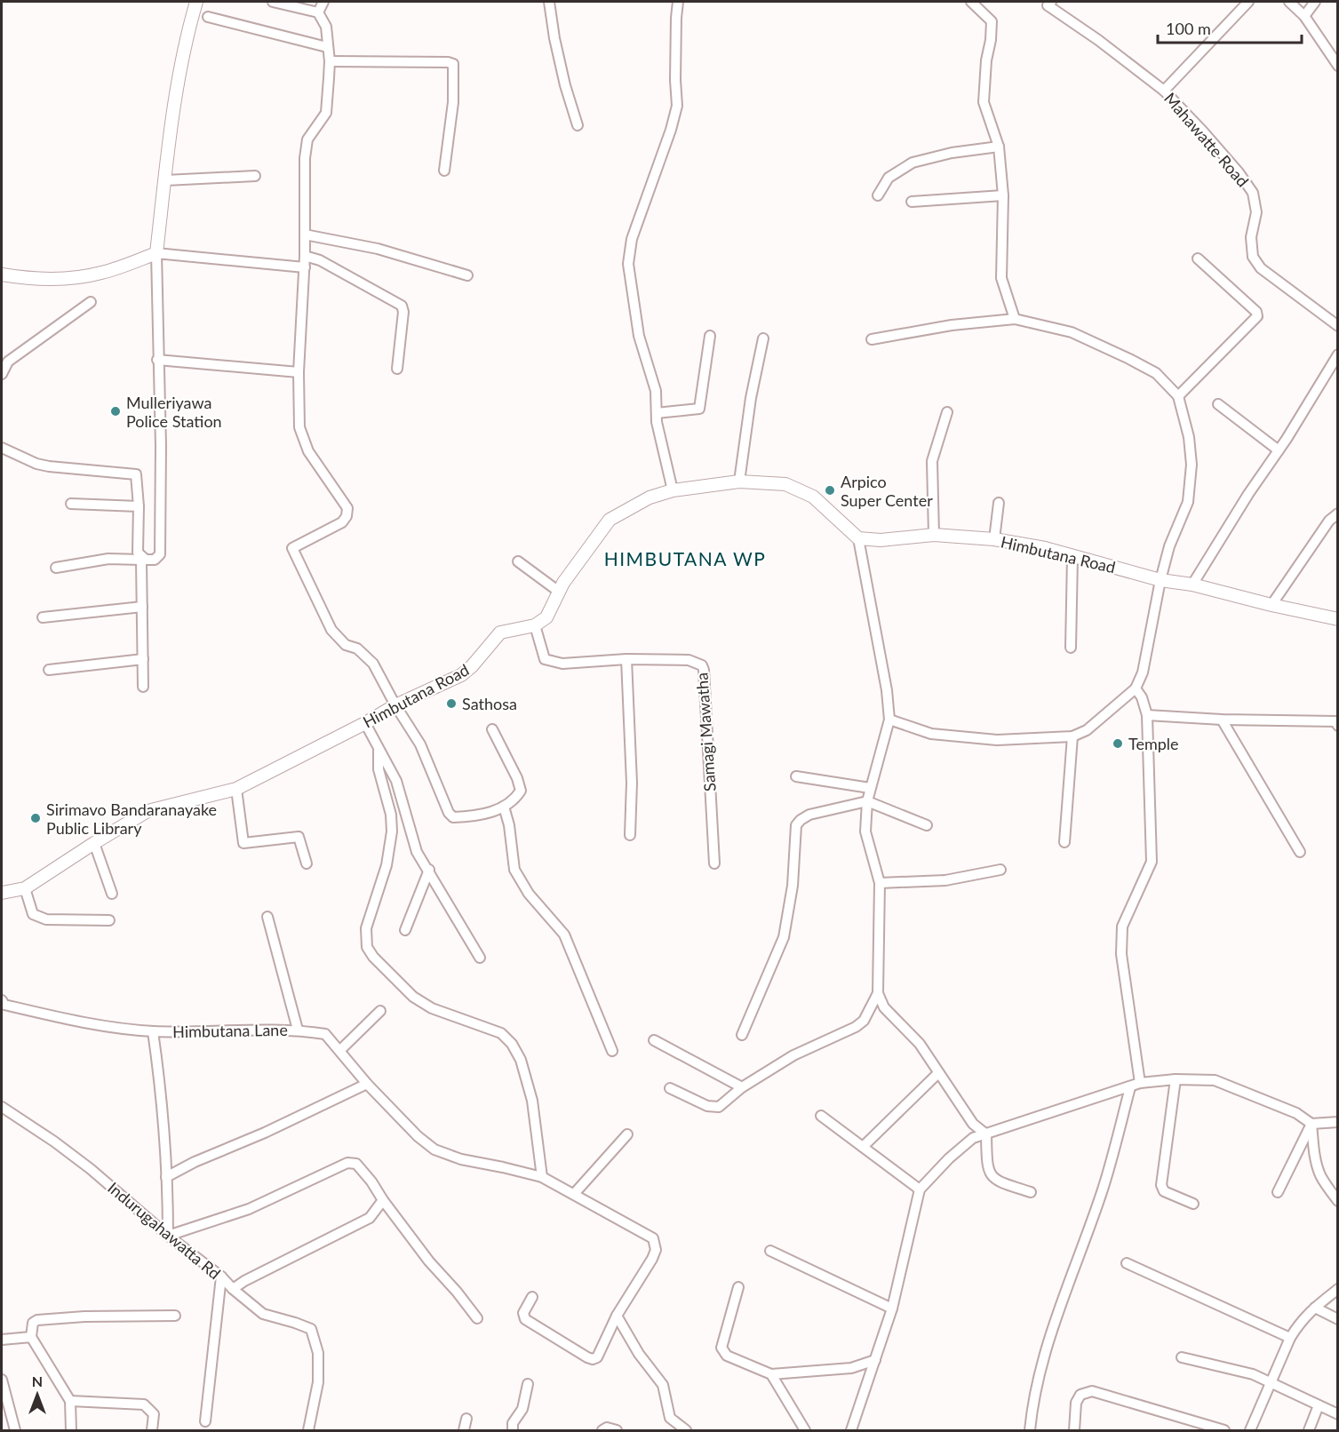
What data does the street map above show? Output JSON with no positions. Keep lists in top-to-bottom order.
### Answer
{
  "streets": {
    "street": [
      "Mahawatte Road",
      "Himbutana Road",
      "Samagi Mawatha",
      "Himbutana Lane",
      "Indurugahawatta Rd"
    ]
  },
  "crossings": [
    ["Himbutana Road", "Samagi Mawatha"]
  ],
  "districts": ["HIMBUTANA WP"],
  "places": [
    "Mulleriyawa Police Station",
    "Arpico Super Center",
    "Sathosa",
    "Temple",
    "Sirimavo Bandaranayake Public Library"
  ],
  "scale_bar": "100 m",
  "north": "top"
}
